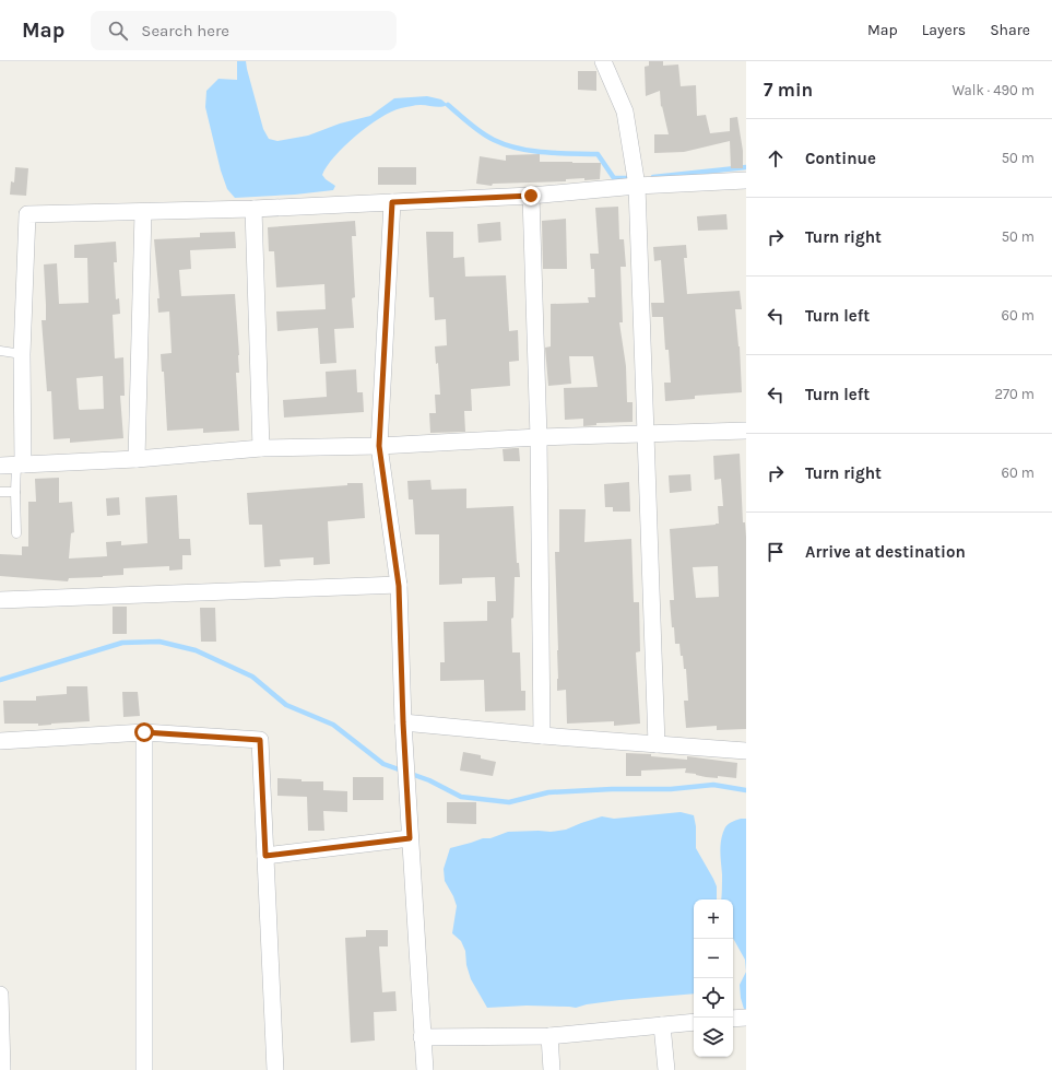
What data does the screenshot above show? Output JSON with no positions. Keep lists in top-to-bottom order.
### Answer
{
  "page": {
    "header": "Map",
    "search": "Search here",
    "nav": ["Map", "Layers", "Share"],
    "heading": ["7 min", "Walk · 490 m"],
    "list": [
      ["Continue", "50 m"],
      ["Turn right", "50 m"],
      ["Turn left", "60 m"],
      ["Turn left", "270 m"],
      ["Turn right", "60 m"],
      "Arrive at destination"
    ],
    "map_buttons": ["+", "−"]
  }
}
